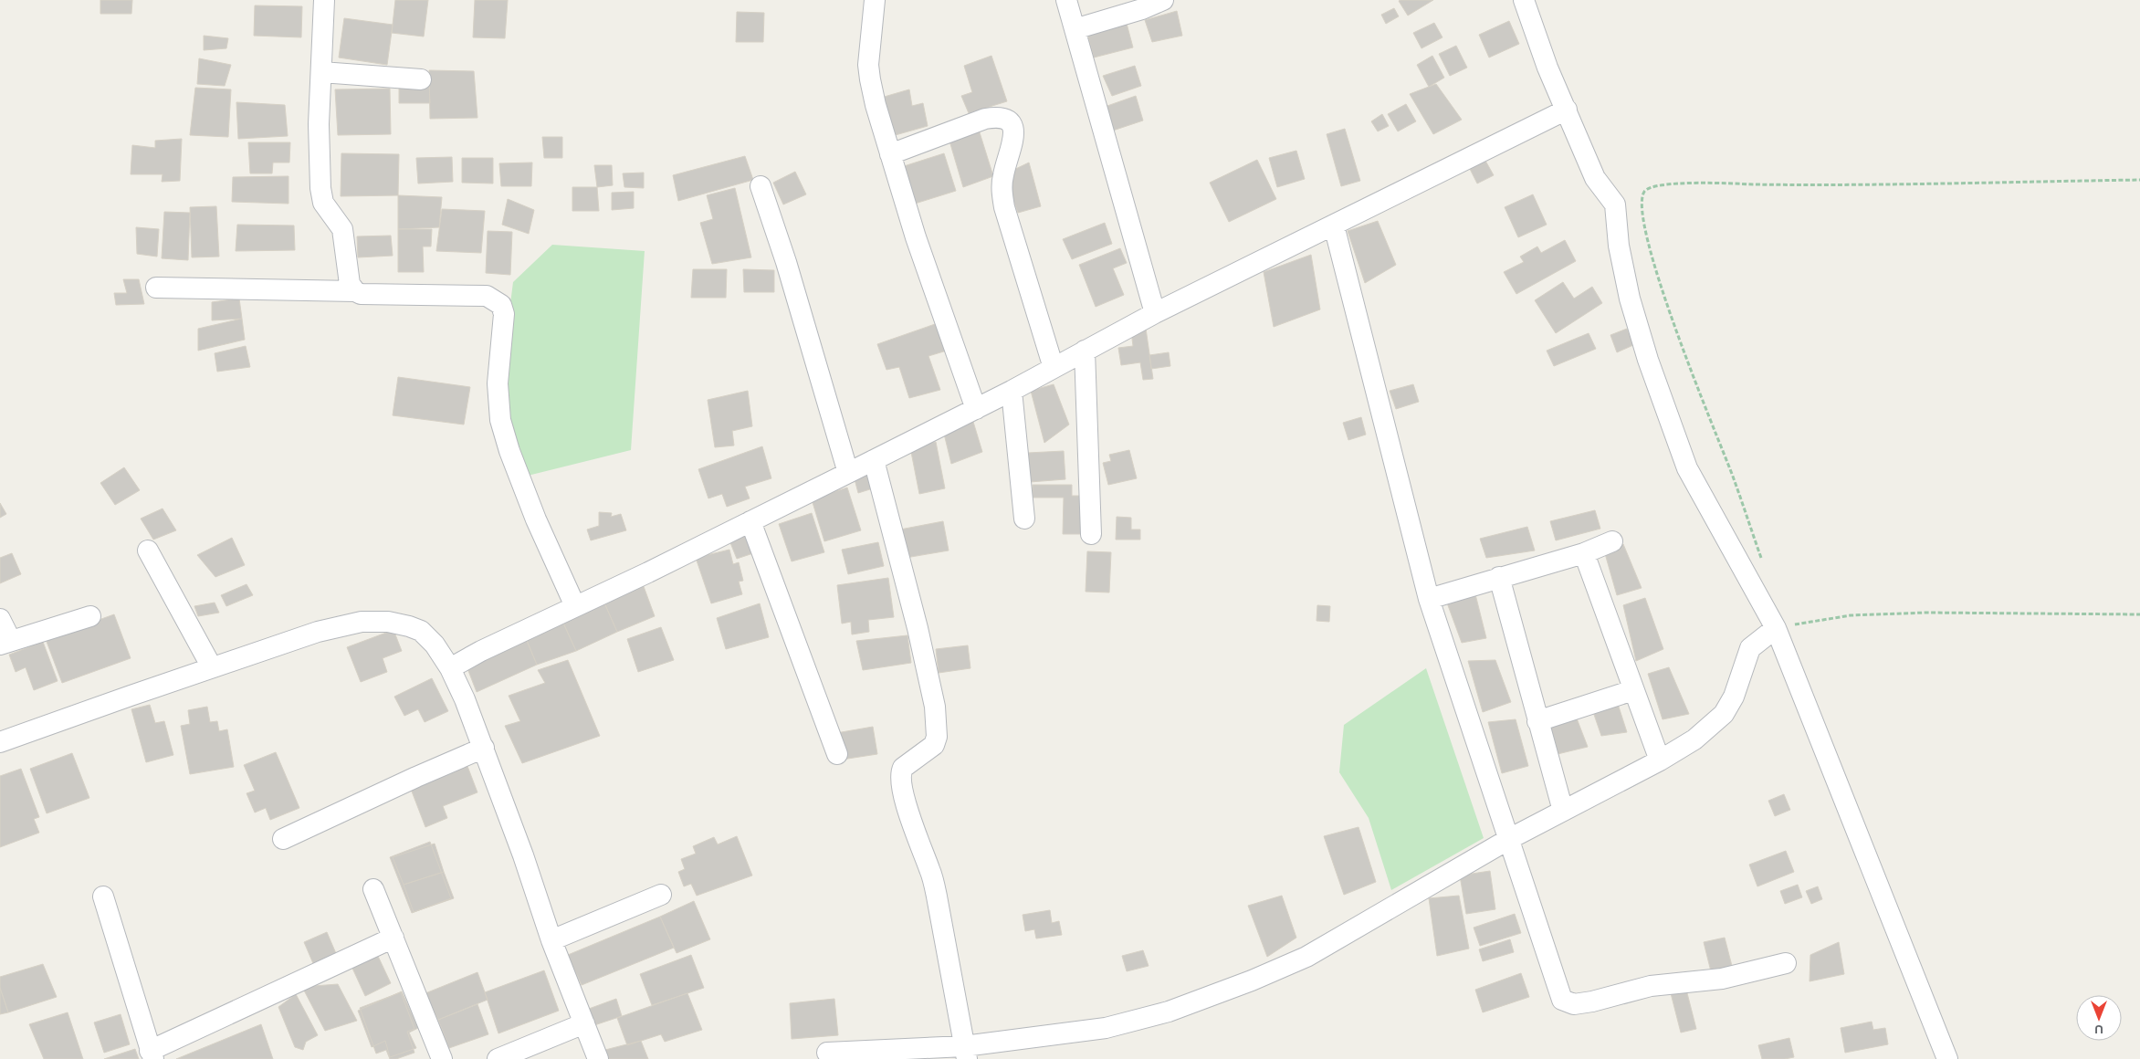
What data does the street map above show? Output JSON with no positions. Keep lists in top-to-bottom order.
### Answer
{
  "north": "bottom"
}
